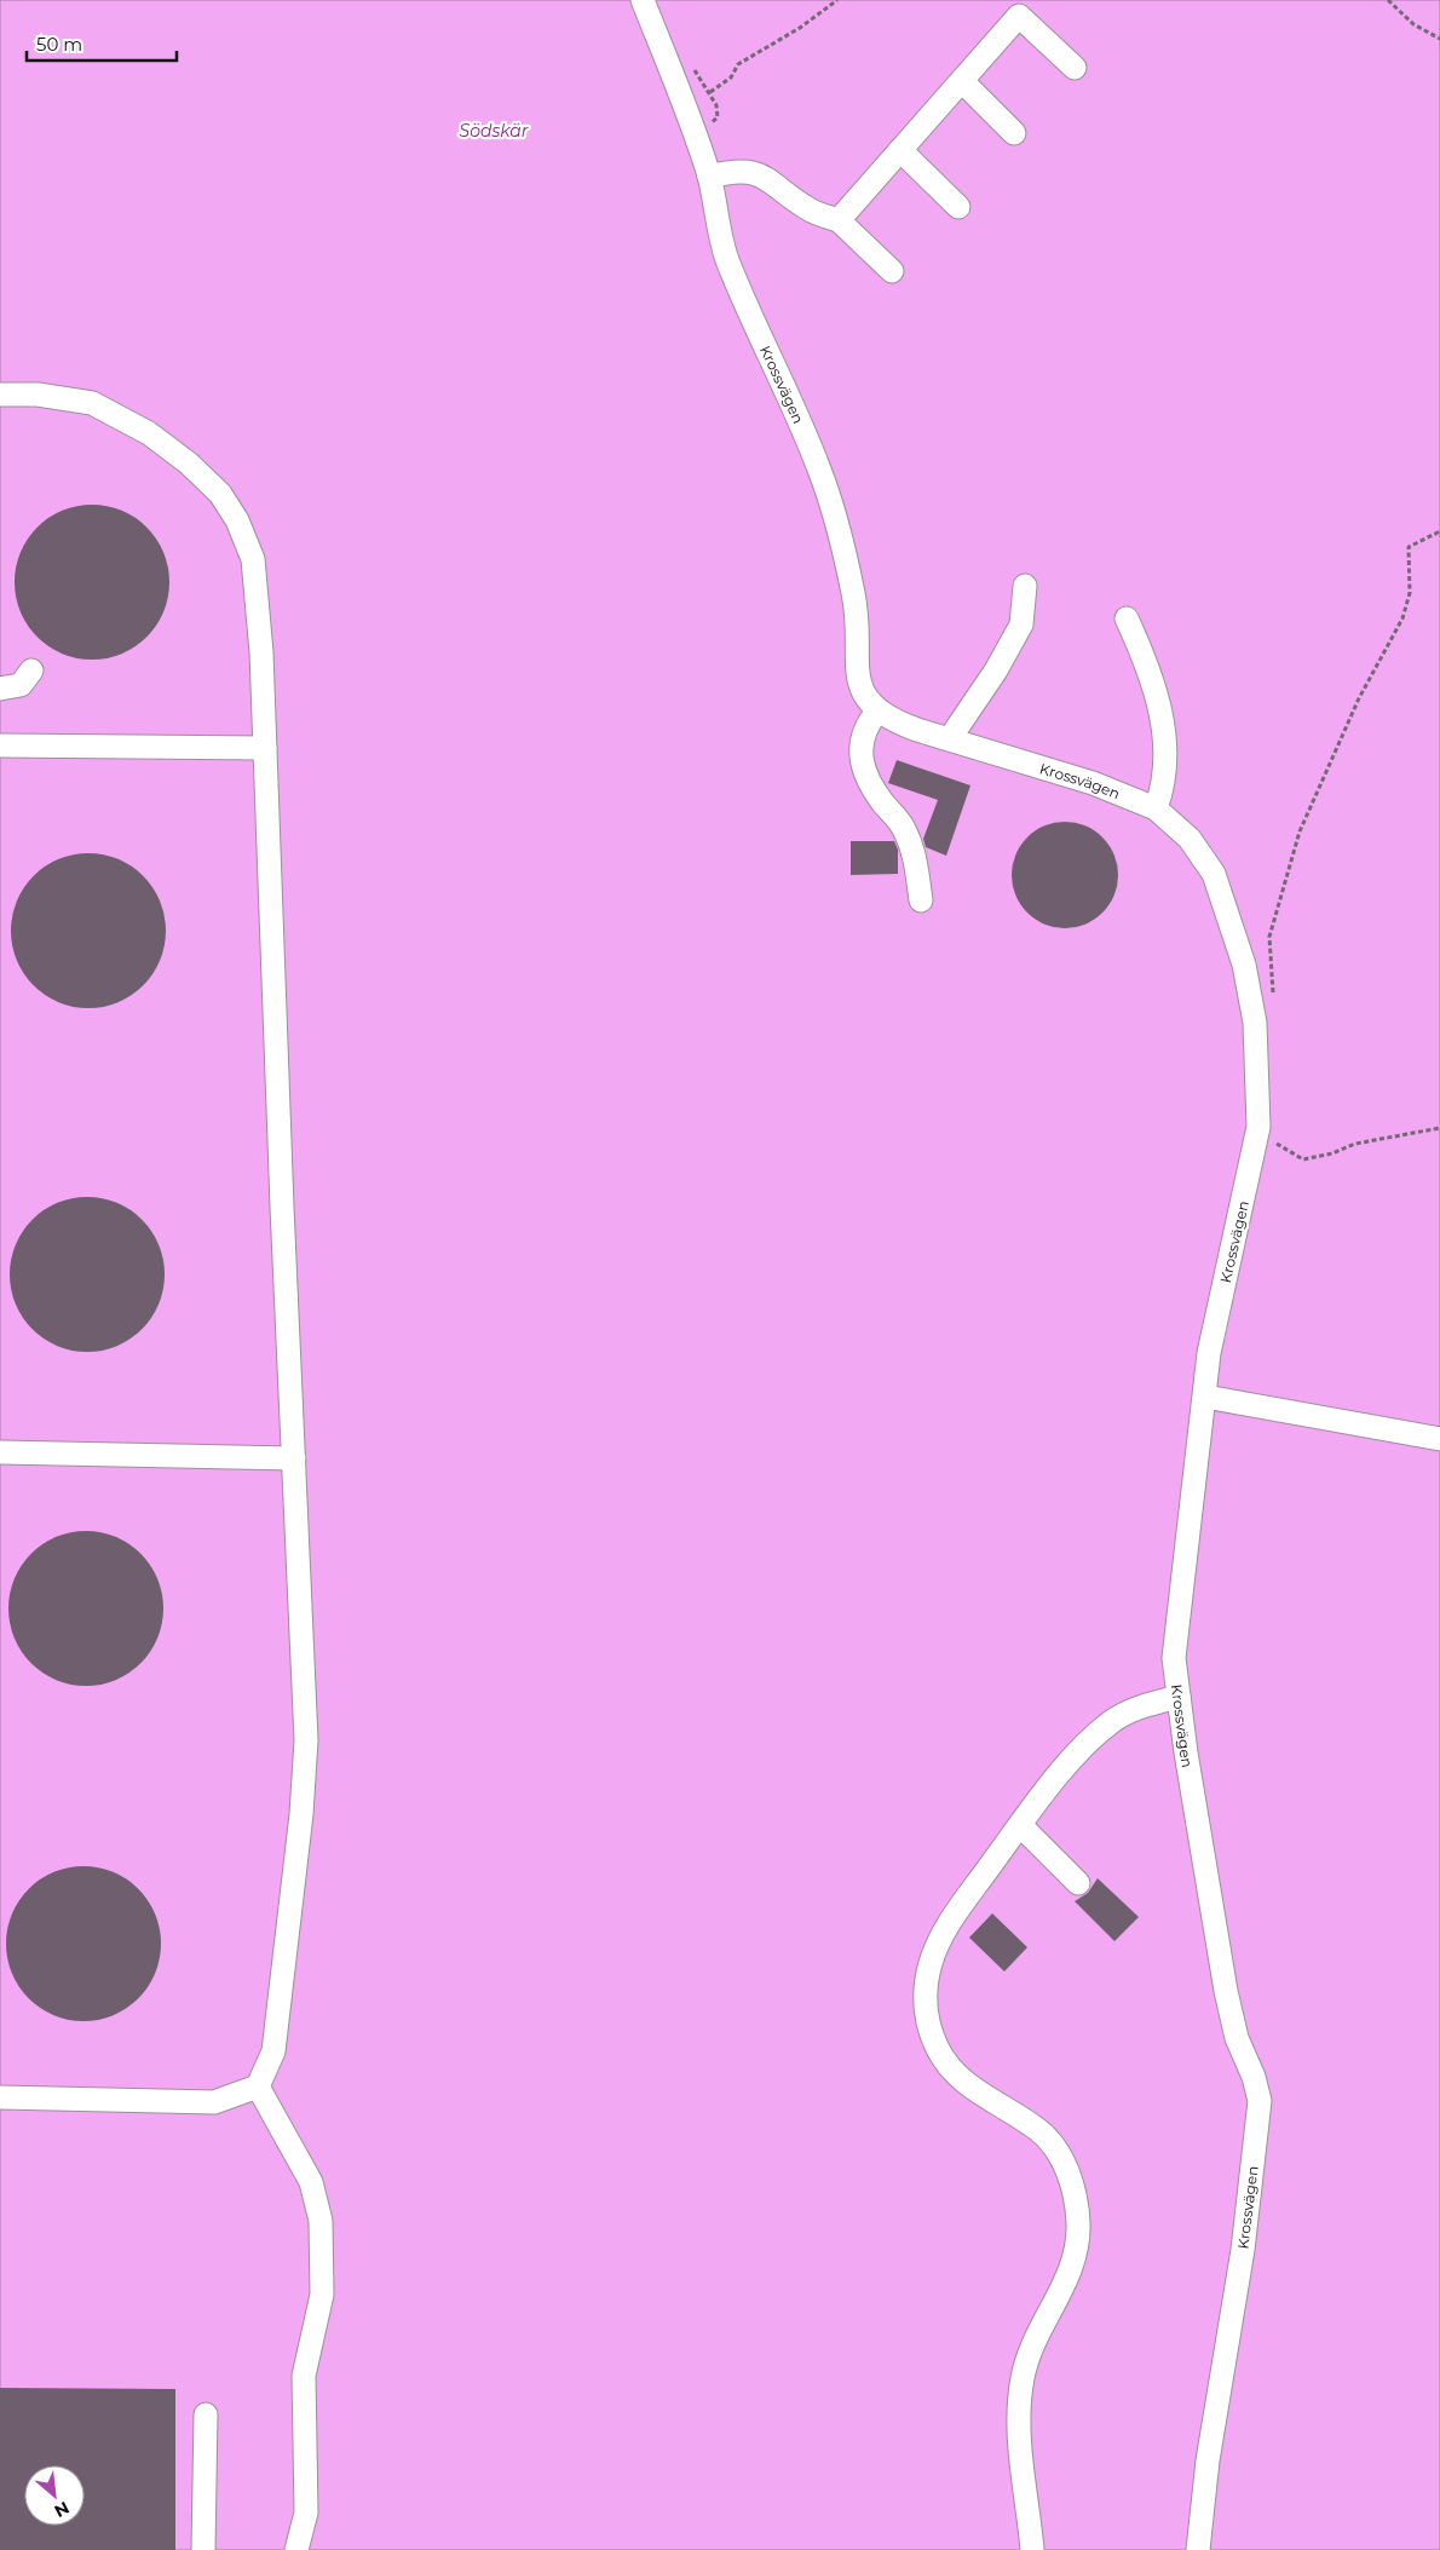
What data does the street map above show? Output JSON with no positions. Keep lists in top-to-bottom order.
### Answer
{
  "streets": {
    "street": ["Krossvägen"]
  },
  "water": ["Södskär"],
  "scale_bar": "50 m",
  "north": "bottom right"
}
